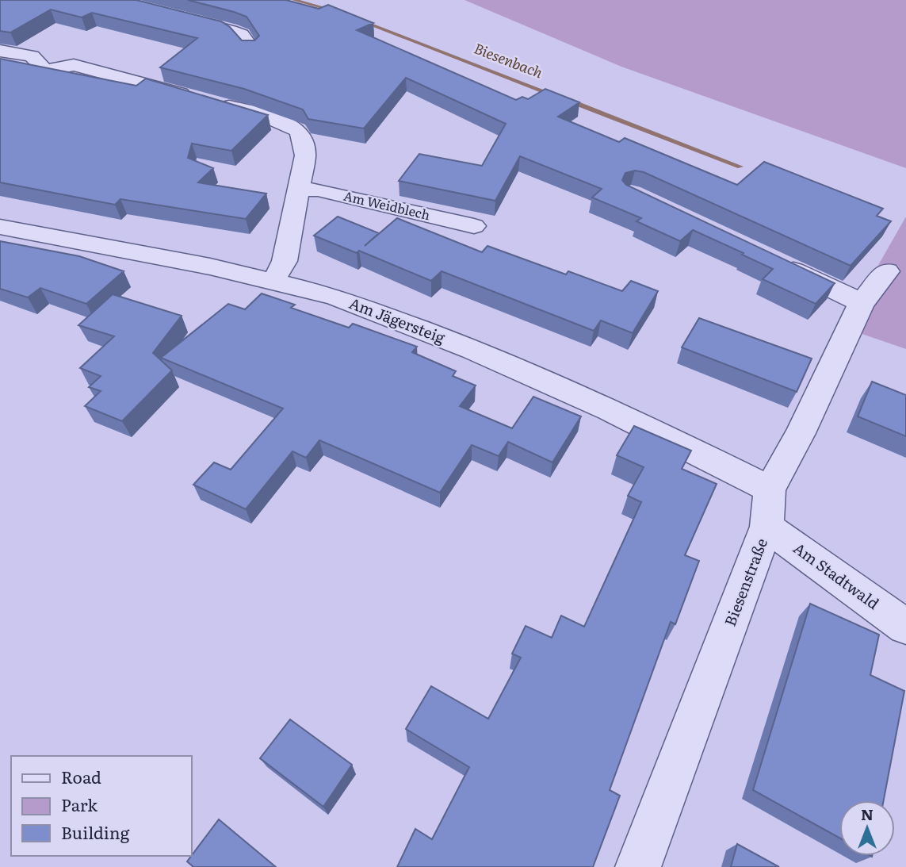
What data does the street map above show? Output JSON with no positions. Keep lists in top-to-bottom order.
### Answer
{
  "streets": {
    "street": [
      "Am Weidblech",
      "Am Jägersteig",
      "Am Stadtwald",
      "Biesenstraße"
    ]
  },
  "crossings": [
    ["Am Jägersteig", "Am Stadtwald"],
    ["Am Jägersteig", "Biesenstraße"],
    ["Am Stadtwald", "Biesenstraße"]
  ],
  "water": ["Biesenbach"],
  "legend": ["Road", "Park", "Building"],
  "north": "top"
}
